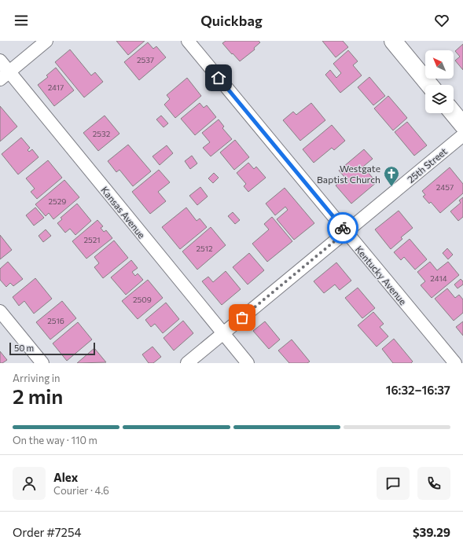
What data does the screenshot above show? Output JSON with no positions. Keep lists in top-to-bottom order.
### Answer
{
  "streets": {
    "street": ["25th Street", "Kansas Avenue", "Kentucky Avenue"]
  },
  "crossings": [
    ["25th Street", "Kansas Avenue"],
    ["25th Street", "Kentucky Avenue"]
  ],
  "places": {
    "church": ["Westgate Baptist Church"]
  },
  "house_numbers": [
    "2537",
    "2417",
    "2532",
    "2457",
    "2529",
    "2521",
    "2512",
    "2414",
    "2509",
    "2516"
  ],
  "scale_bar": "50 m",
  "north": "top left",
  "page": {
    "header": "Quickbag",
    "scale": "50 m",
    "heading": ["2 min", "Arriving in", "16:32–16:37"],
    "panel": [
      "Alex",
      "Courier · 4.6",
      "Order #7254",
      "$39.29"
    ],
    "bar": "On the way · 110 m"
  }
}
